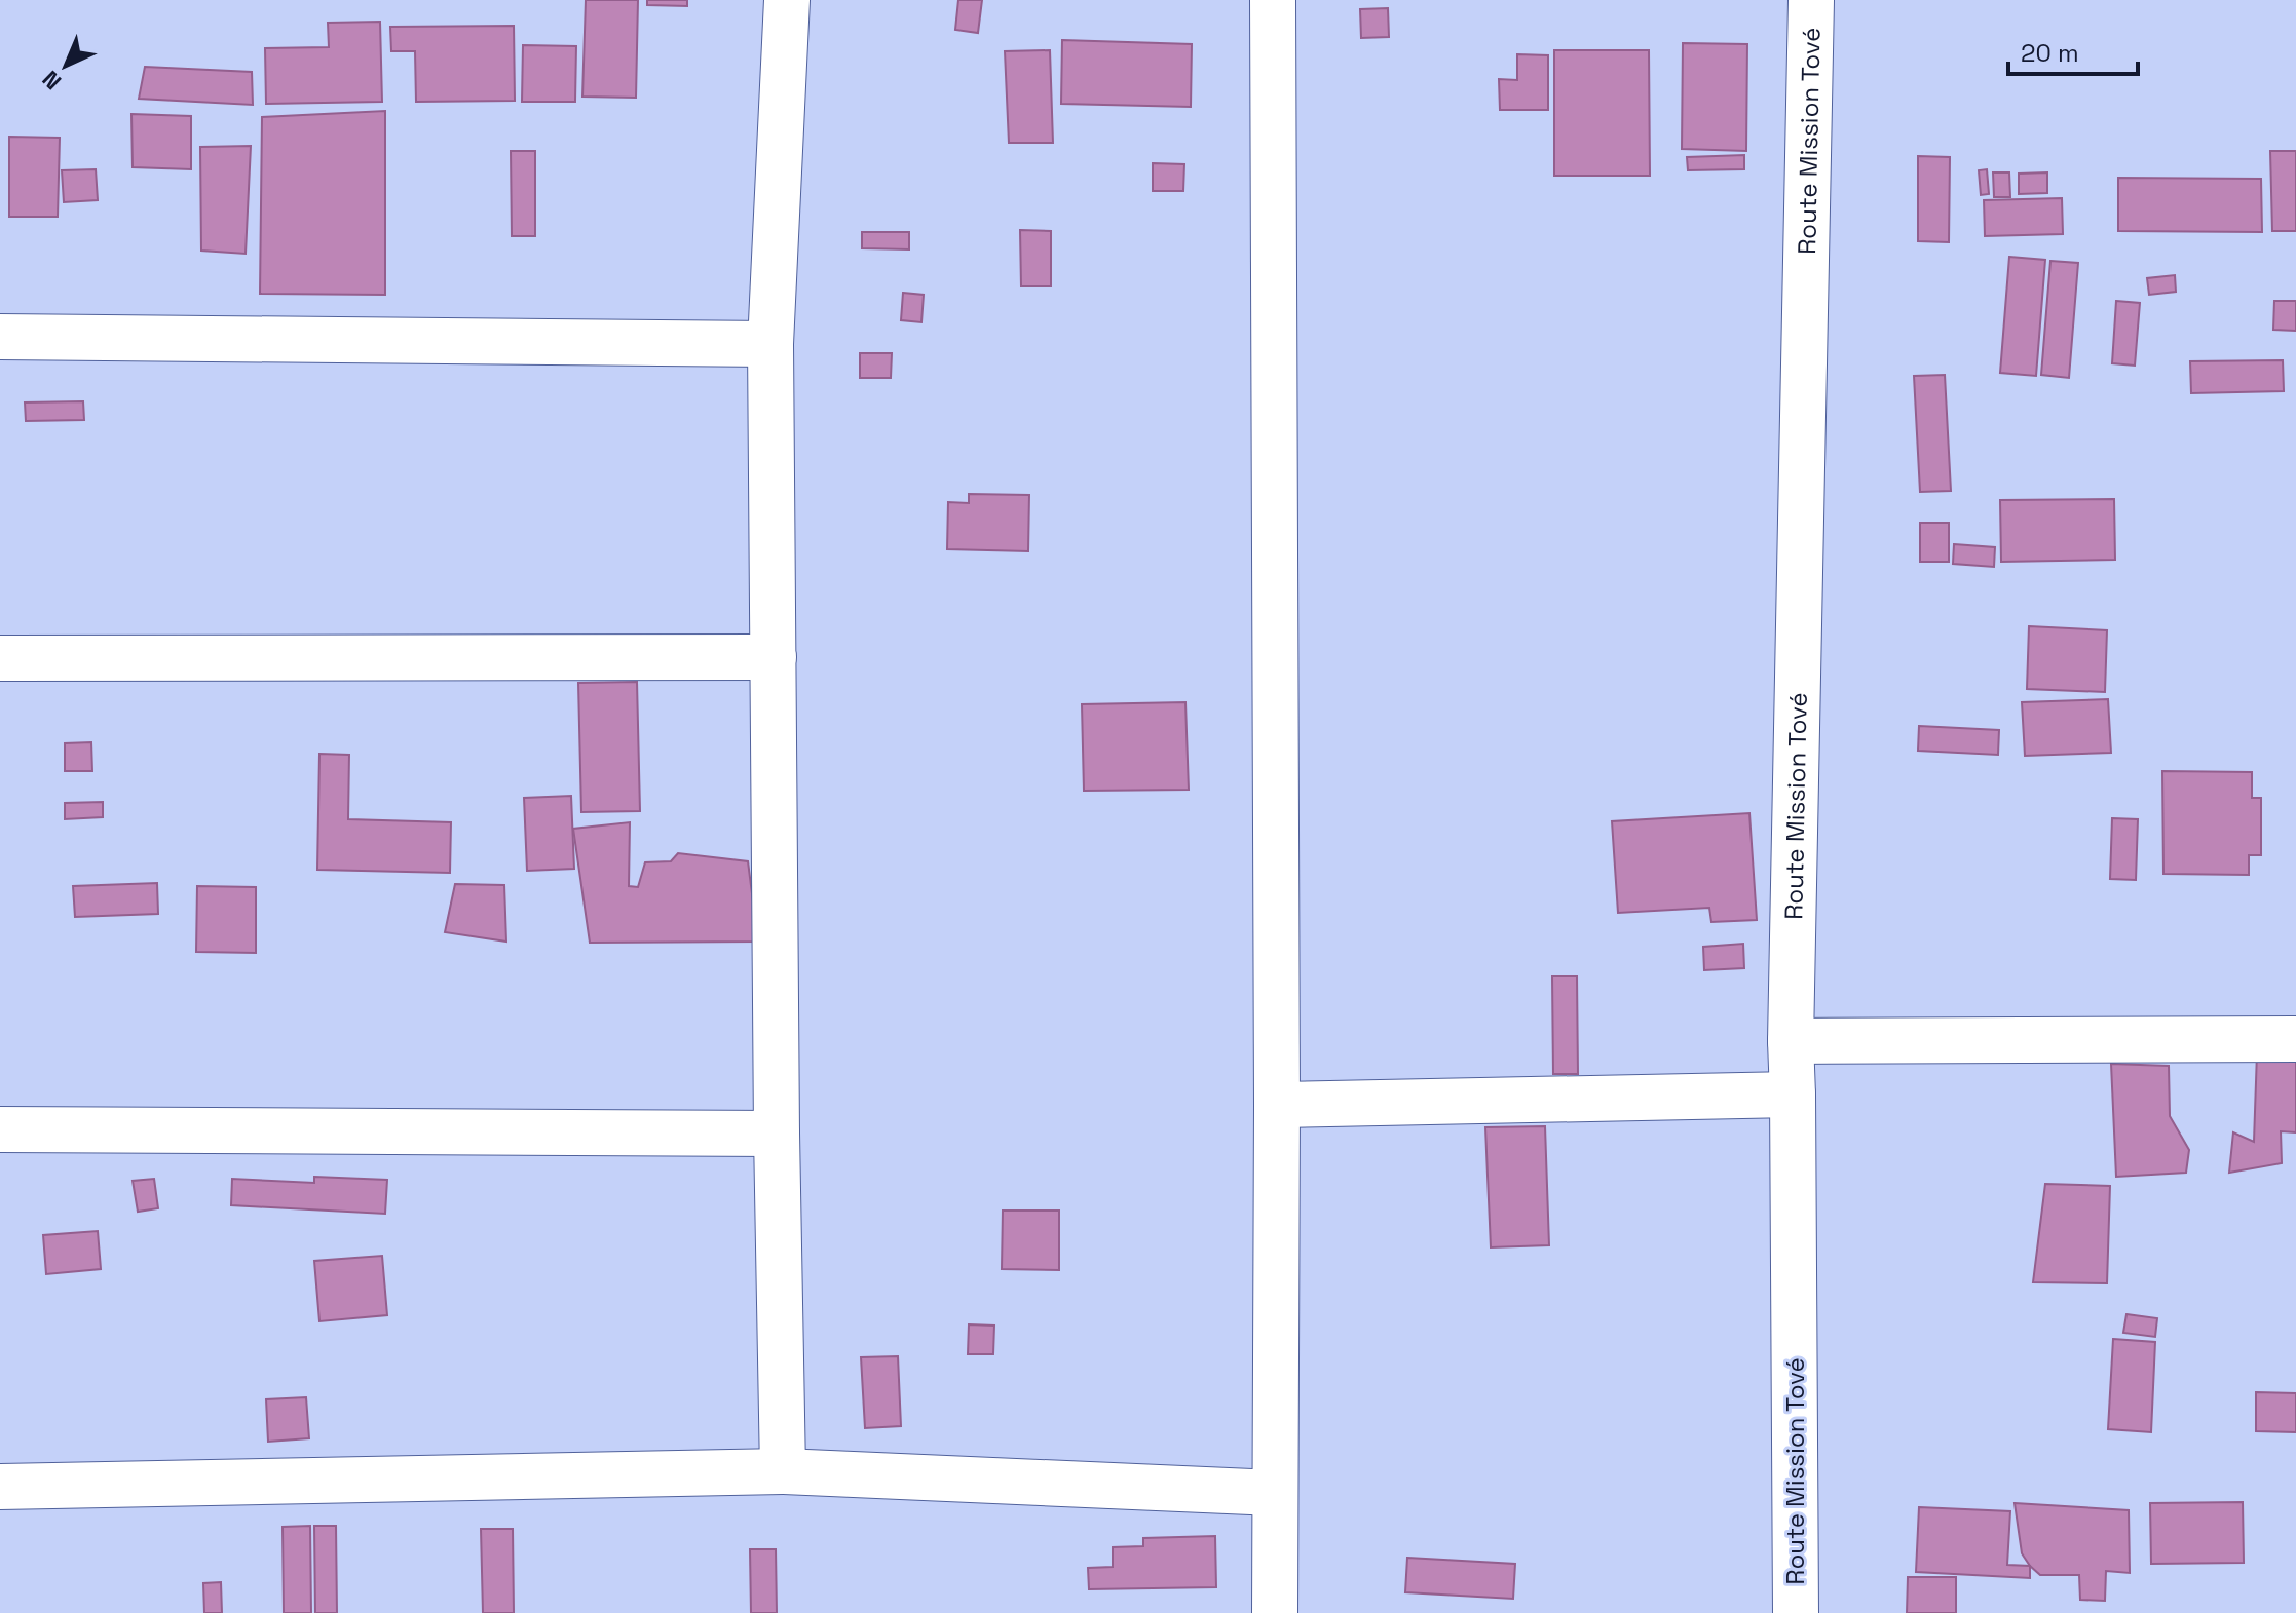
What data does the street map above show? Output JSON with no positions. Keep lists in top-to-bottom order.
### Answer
{
  "streets": {
    "street": ["Route Mission Tové"]
  },
  "scale_bar": "20 m",
  "north": "bottom left"
}
